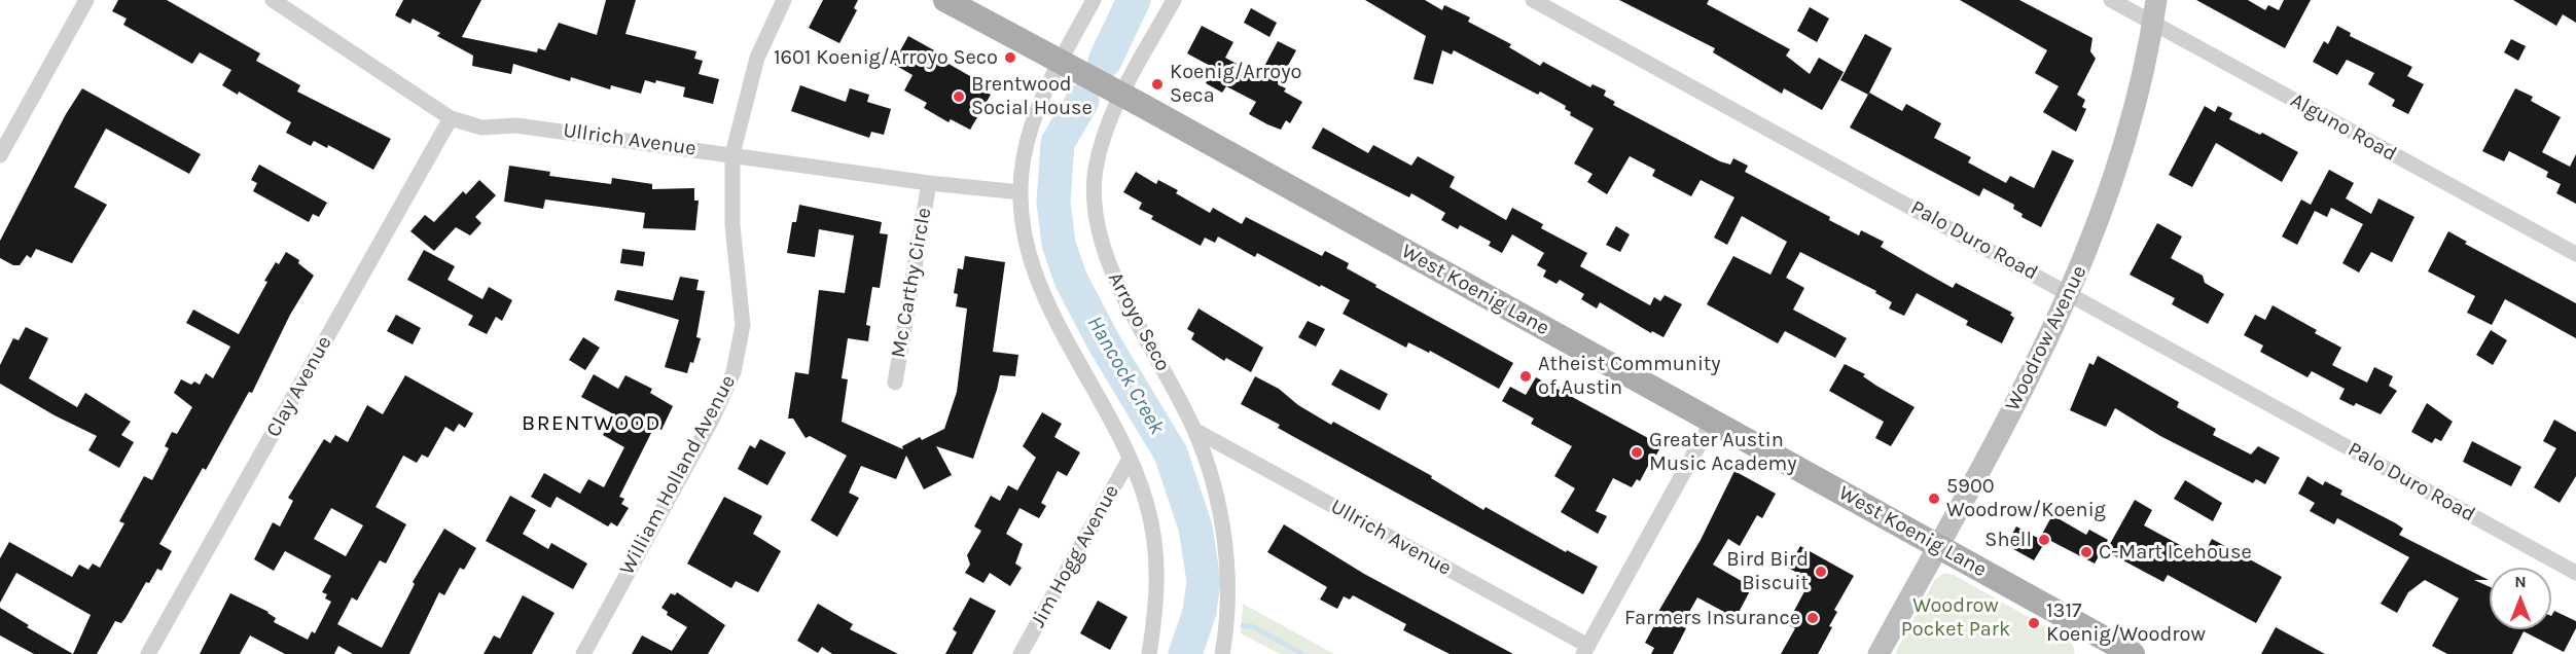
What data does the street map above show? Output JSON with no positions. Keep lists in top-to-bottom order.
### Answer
{
  "streets": {
    "main road": ["West Koenig Lane"],
    "street": [
      "Alguno Road",
      "Ullrich Avenue",
      "Palo Duro Road",
      "Mc Carthy Circle",
      "Arroyo Seco",
      "Woodrow Avenue",
      "Clay Avenue",
      "William Holland Avenue",
      "Jim Hogg Avenue"
    ]
  },
  "crossings": [
    ["Alguno Road", "Woodrow Avenue"],
    ["Ullrich Avenue", "Mc Carthy Circle"],
    ["Ullrich Avenue", "Arroyo Seco"],
    ["Ullrich Avenue", "Clay Avenue"],
    ["Ullrich Avenue", "William Holland Avenue"],
    ["Palo Duro Road", "Woodrow Avenue"],
    ["West Koenig Lane", "Arroyo Seco"],
    ["West Koenig Lane", "Woodrow Avenue"]
  ],
  "districts": ["BRENTWOOD"],
  "water": ["Hancock Creek"],
  "parks": ["Woodrow Pocket Park"],
  "places": [
    "1601 Koenig/Arroyo Seco",
    "Koenig/Arroyo Seca",
    "Brentwood Social House",
    "Atheist Community of Austin",
    "Greater Austin Music Academy",
    "5900 Woodrow/Koenig",
    "Shell",
    "C-Mart Icehouse",
    "Bird Bird Biscuit",
    "Farmers Insurance",
    "1317 Koenig/Woodrow"
  ],
  "north": "top"
}
